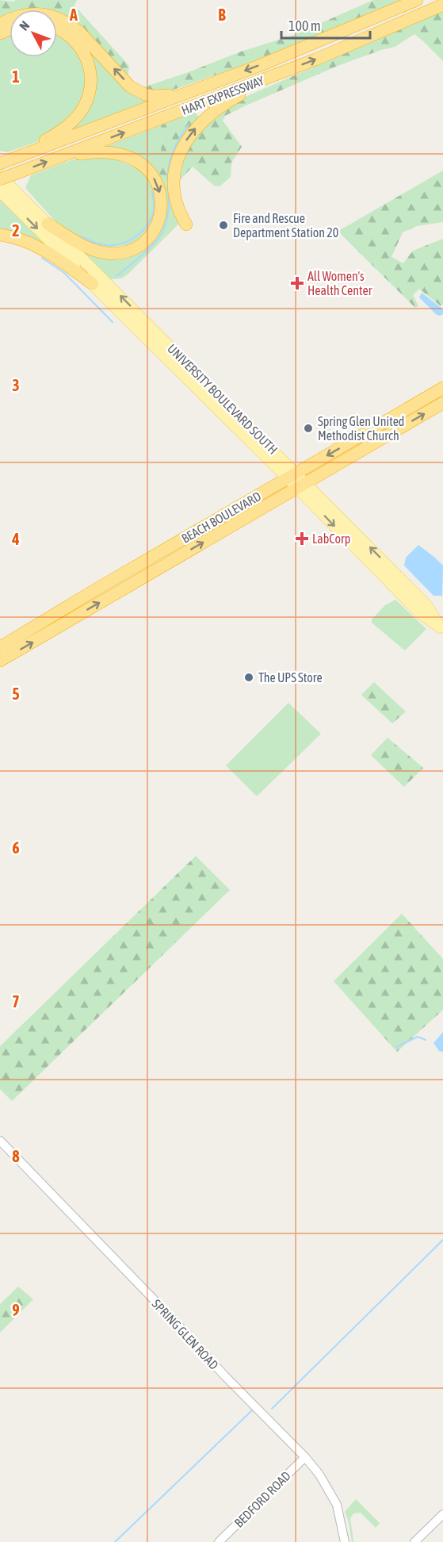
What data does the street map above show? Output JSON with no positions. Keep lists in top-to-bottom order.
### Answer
{
  "streets": {
    "highway": ["HART EXPRESSWAY", "BEACH BOULEVARD"],
    "main road": ["UNIVERSITY BOULEVARD SOUTH"],
    "street": ["SPRING GLEN ROAD", "BEDFORD ROAD"]
  },
  "crossings": [
    ["HART EXPRESSWAY", "UNIVERSITY BOULEVARD SOUTH"],
    ["UNIVERSITY BOULEVARD SOUTH", "BEACH BOULEVARD"],
    ["SPRING GLEN ROAD", "BEDFORD ROAD"]
  ],
  "places": {
    "other": ["Fire and Rescue Department Station 20", "Spring Glen United Methodist Church", "The UPS Store"],
    "health": ["All Women's Health Center", "LabCorp"]
  },
  "scale_bar": "100 m",
  "north": "top left",
  "grid": {
    "columns": ["A", "B"],
    "rows": [
      "1",
      "2",
      "3",
      "4",
      "5",
      "6",
      "7",
      "8",
      "9"
    ]
  }
}
